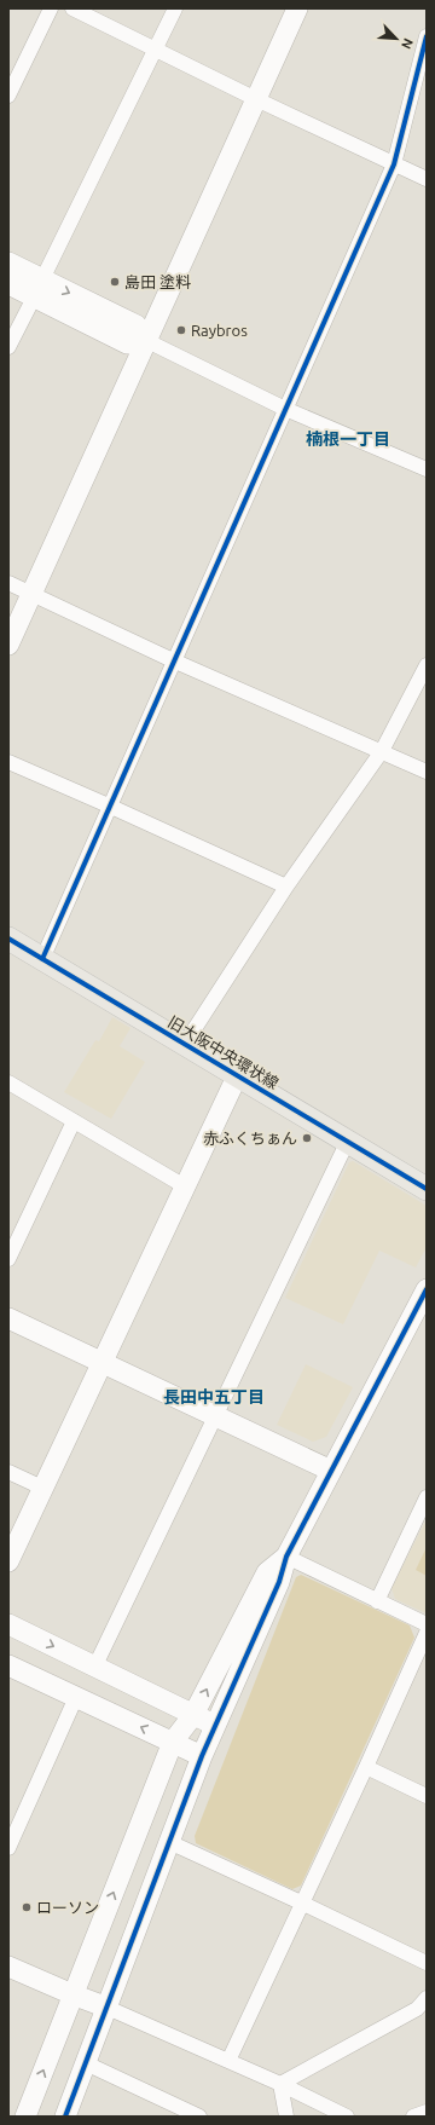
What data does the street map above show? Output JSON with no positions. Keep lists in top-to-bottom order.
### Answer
{
  "streets": {
    "main road": ["旧大阪中央環状線"]
  },
  "districts": ["楠根一丁目", "長田中五丁目"],
  "places": [
    "島田 塗料",
    "Raybros",
    "赤ふくちぁん",
    "ローソン"
  ],
  "north": "bottom right"
}
